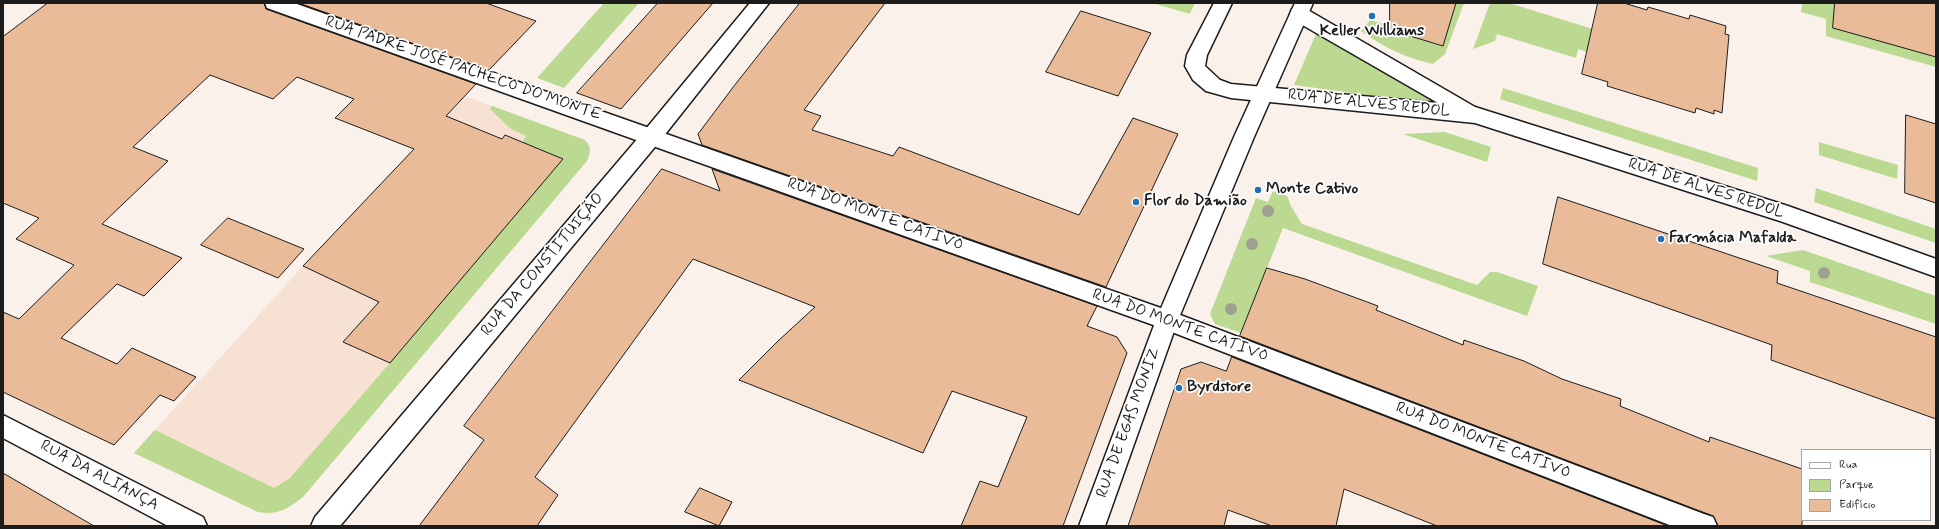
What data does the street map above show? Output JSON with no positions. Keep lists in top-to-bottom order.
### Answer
{
  "streets": {
    "street": [
      "RUA PADRE JOSÉ PACHECO DO MONTE",
      "RUA DE ALVES REDOL",
      "RUA DO MONTE CATIVO",
      "RUA DA CONSTITUIÇÃO",
      "RUA DE EGAS MONIZ",
      "RUA DA ALIANÇA"
    ]
  },
  "crossings": [
    ["RUA PADRE JOSÉ PACHECO DO MONTE", "RUA DO MONTE CATIVO"],
    ["RUA PADRE JOSÉ PACHECO DO MONTE", "RUA DA CONSTITUIÇÃO"],
    ["RUA DE ALVES REDOL", "RUA DE EGAS MONIZ"],
    ["RUA DO MONTE CATIVO", "RUA DA CONSTITUIÇÃO"],
    ["RUA DO MONTE CATIVO", "RUA DE EGAS MONIZ"]
  ],
  "places": [
    "Keller Williams",
    "Monte Cativo",
    "Flor do Damião",
    "Farmácia Mafalda",
    "Byrdstore"
  ],
  "legend": ["Rua", "Parque", "Edifício"]
}
